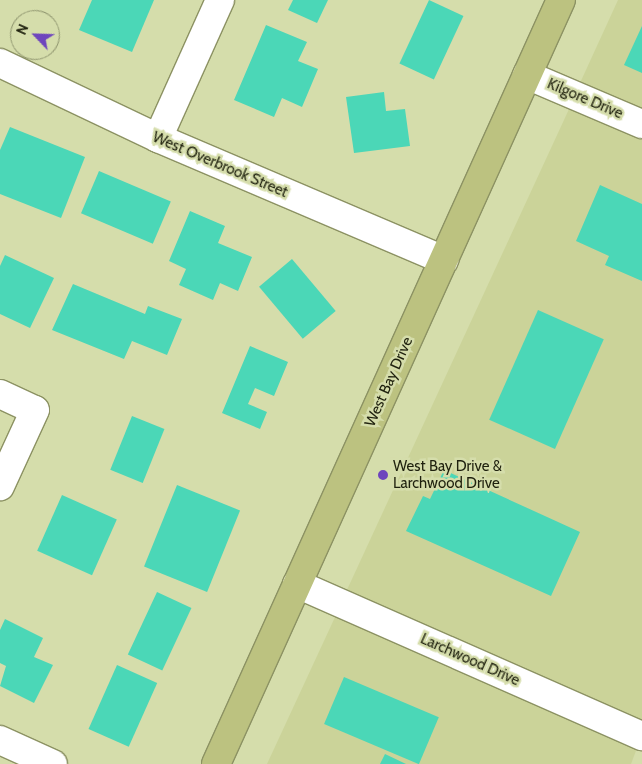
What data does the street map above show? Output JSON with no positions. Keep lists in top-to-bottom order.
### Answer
{
  "streets": {
    "main road": ["West Bay Drive"],
    "street": ["Kilgore Drive", "West Overbrook Street", "Larchwood Drive"]
  },
  "crossings": [
    ["Kilgore Drive", "West Bay Drive"],
    ["West Overbrook Street", "West Bay Drive"],
    ["West Bay Drive", "Larchwood Drive"]
  ],
  "places": ["West Bay Drive & Larchwood Drive"],
  "north": "top left"
}
